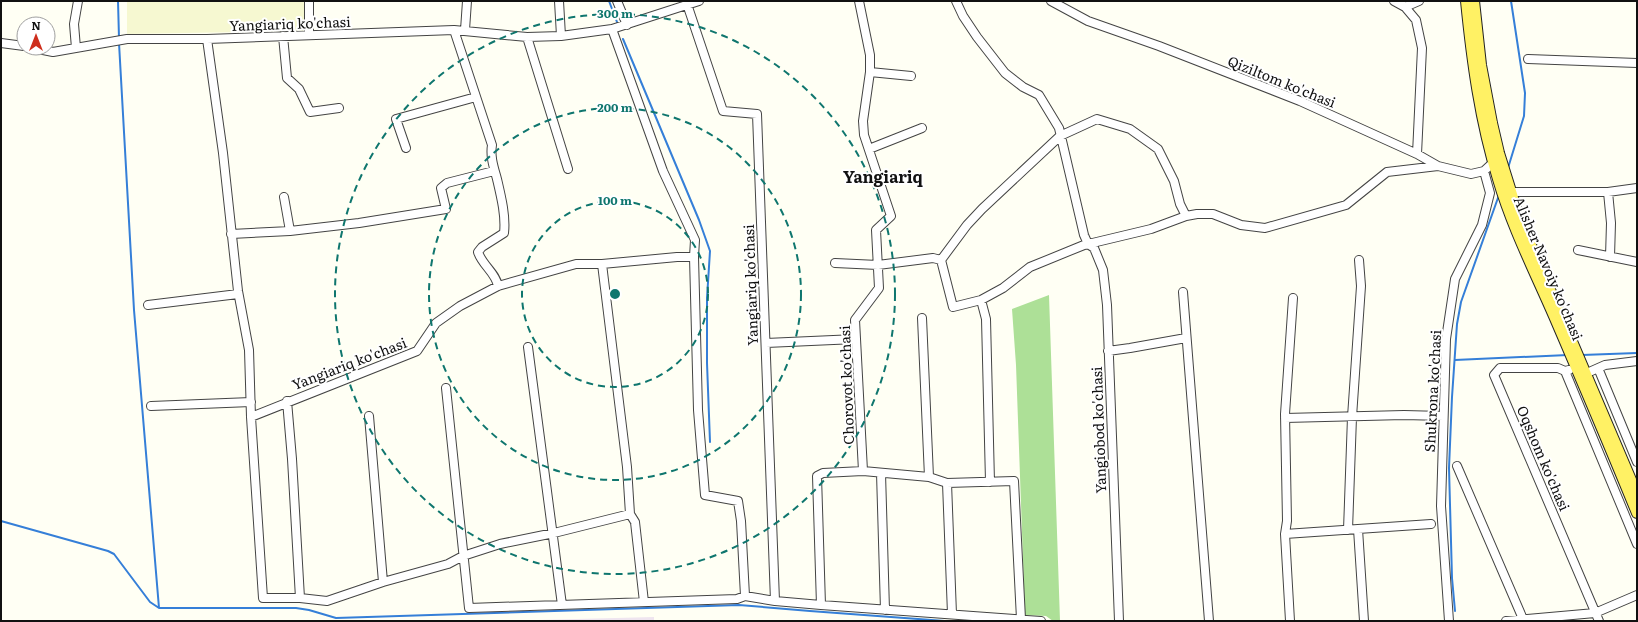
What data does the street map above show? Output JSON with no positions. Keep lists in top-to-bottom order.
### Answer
{
  "streets": {
    "main road": ["Alisher Navoiy ko'chasi"],
    "street": [
      "Yangiariq ko'chasi",
      "Qiziltom ko'chasi",
      "Chorovot ko'chasi",
      "Shukrona ko'chasi",
      "Yangiobod ko'chasi",
      "Oqshom ko'chasi"
    ]
  },
  "crossings": [
    ["Qiziltom ko'chasi", "Shukrona ko'chasi"]
  ],
  "districts": ["Yangiariq"],
  "north": "top",
  "rings": ["300 m", "200 m", "100 m"]
}
